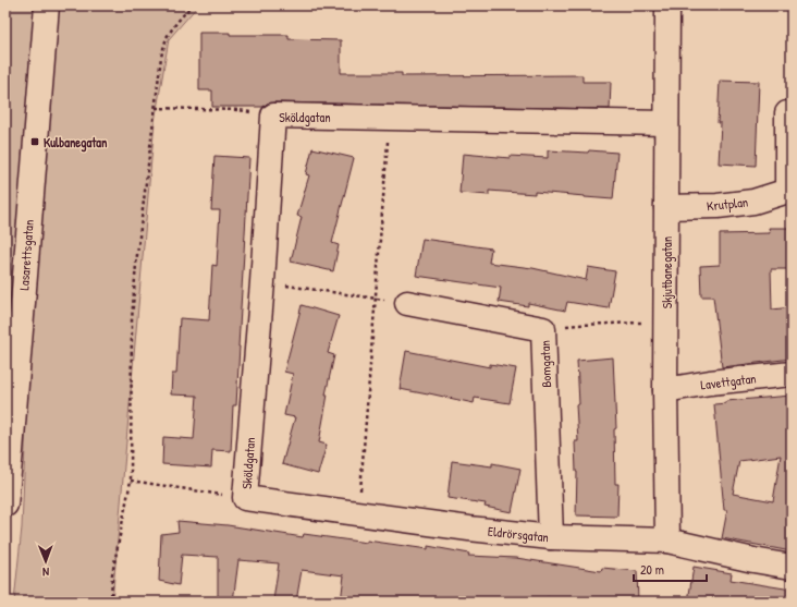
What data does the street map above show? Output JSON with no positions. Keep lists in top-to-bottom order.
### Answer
{
  "streets": {
    "street": [
      "Sköldgatan",
      "Krutplan",
      "Lasarettsgatan",
      "Skjutbanegatan",
      "Bomgatan",
      "Lavettgatan",
      "Eldrörsgatan"
    ]
  },
  "crossings": [
    ["Sköldgatan", "Skjutbanegatan"],
    ["Sköldgatan", "Eldrörsgatan"],
    ["Krutplan", "Skjutbanegatan"],
    ["Skjutbanegatan", "Lavettgatan"],
    ["Skjutbanegatan", "Eldrörsgatan"],
    ["Bomgatan", "Eldrörsgatan"]
  ],
  "places": {
    "transit": ["Kulbanegatan"]
  },
  "scale_bar": "20 m",
  "north": "bottom"
}
